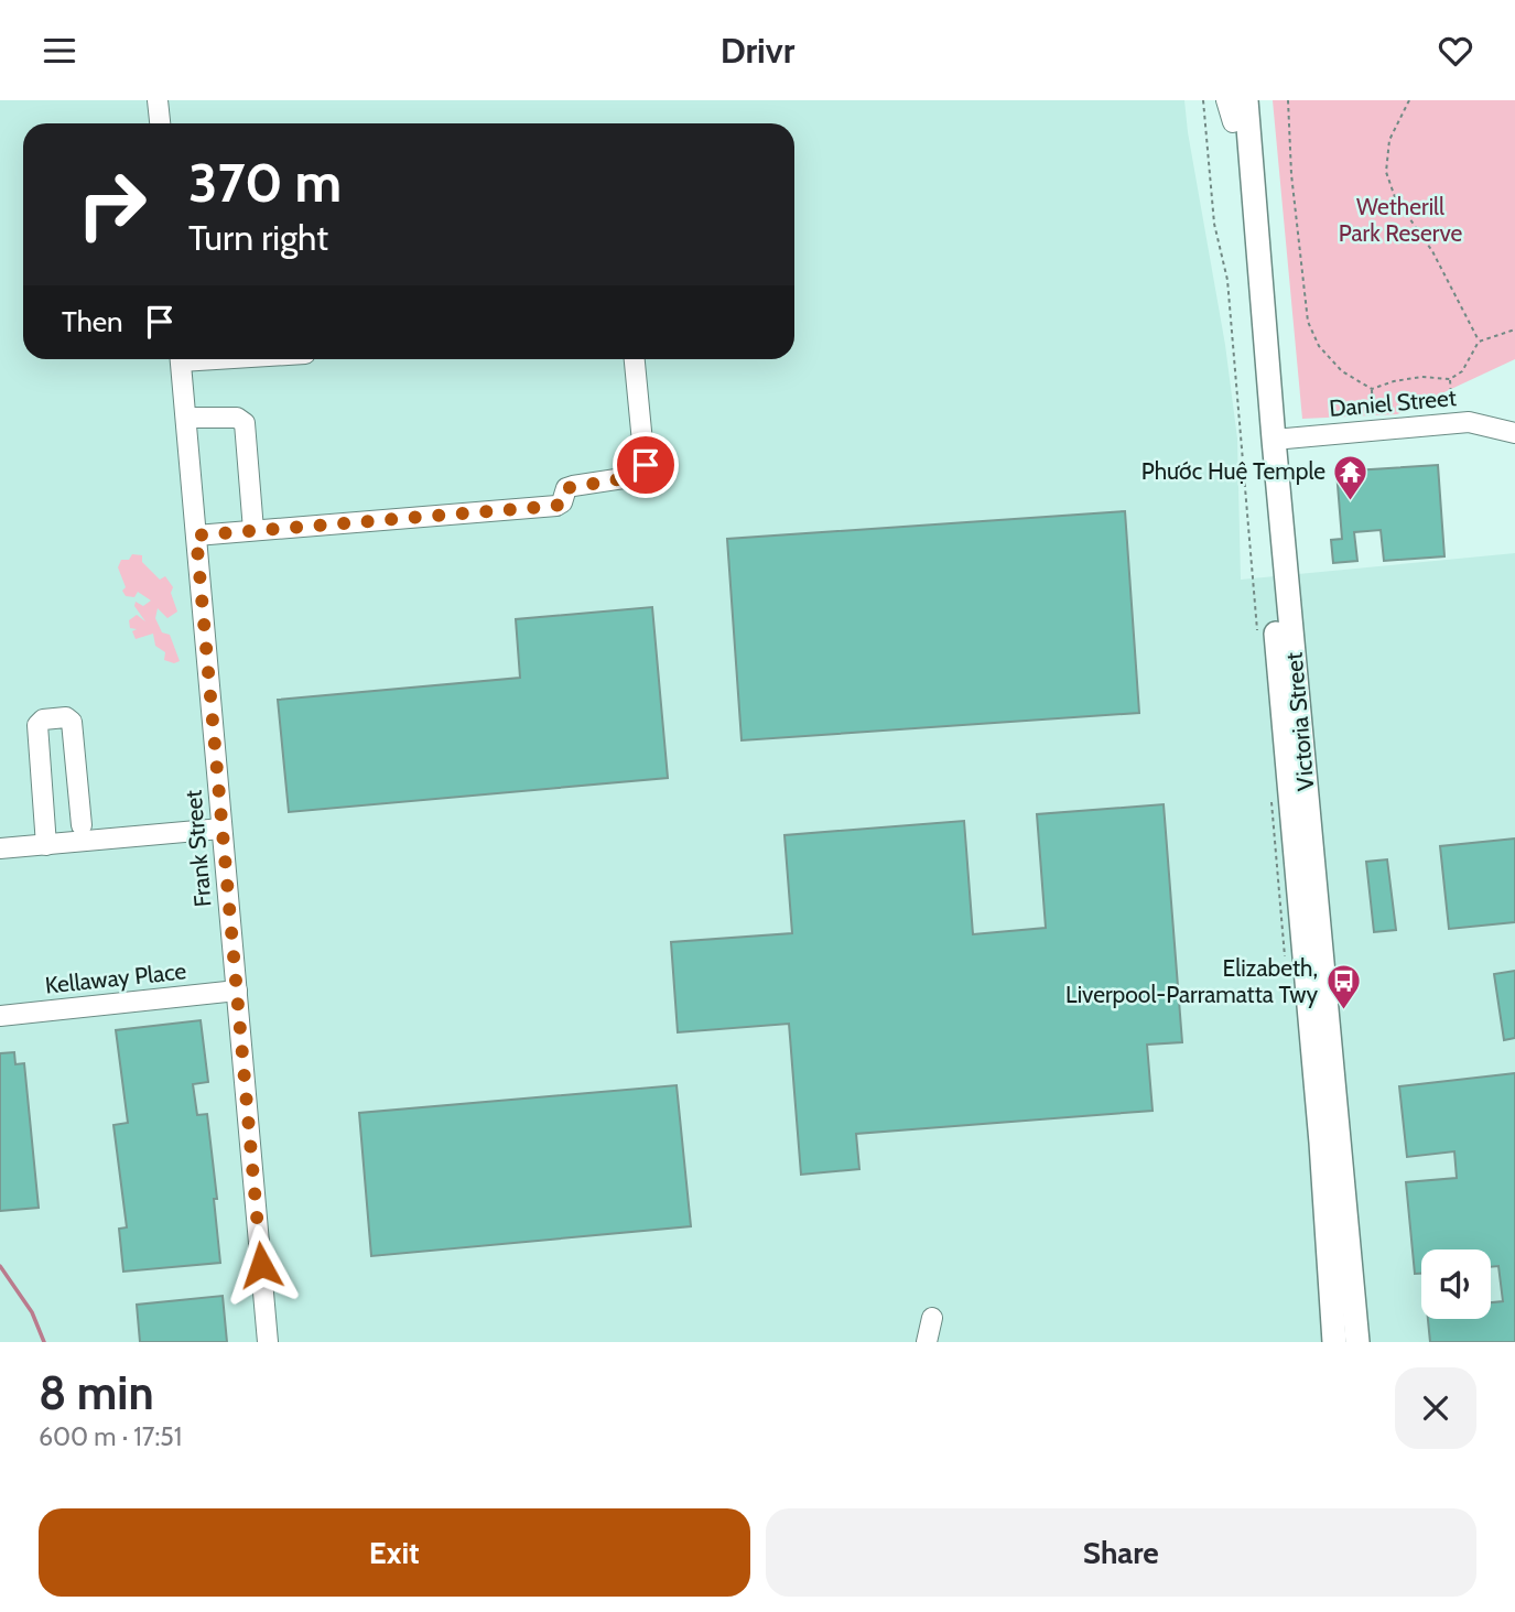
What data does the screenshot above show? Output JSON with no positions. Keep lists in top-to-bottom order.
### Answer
{
  "streets": {
    "main road": ["Victoria Street"],
    "street": ["Daniel Street", "Frank Street", "Kellaway Place"]
  },
  "crossings": [
    ["Daniel Street", "Victoria Street"],
    ["Frank Street", "Kellaway Place"]
  ],
  "parks": ["Wetherill Park Reserve"],
  "places": {
    "temple": ["Phước Huệ Temple"],
    "bus stop": ["Elizabeth, Liverpool-Parramatta Twy"]
  },
  "page": {
    "header": "Drivr",
    "turn": ["370 m", "Turn right"],
    "then": "Then",
    "heading": ["8 min", "600 m · 17:51"],
    "buttons": ["Exit", "Share"]
  }
}
